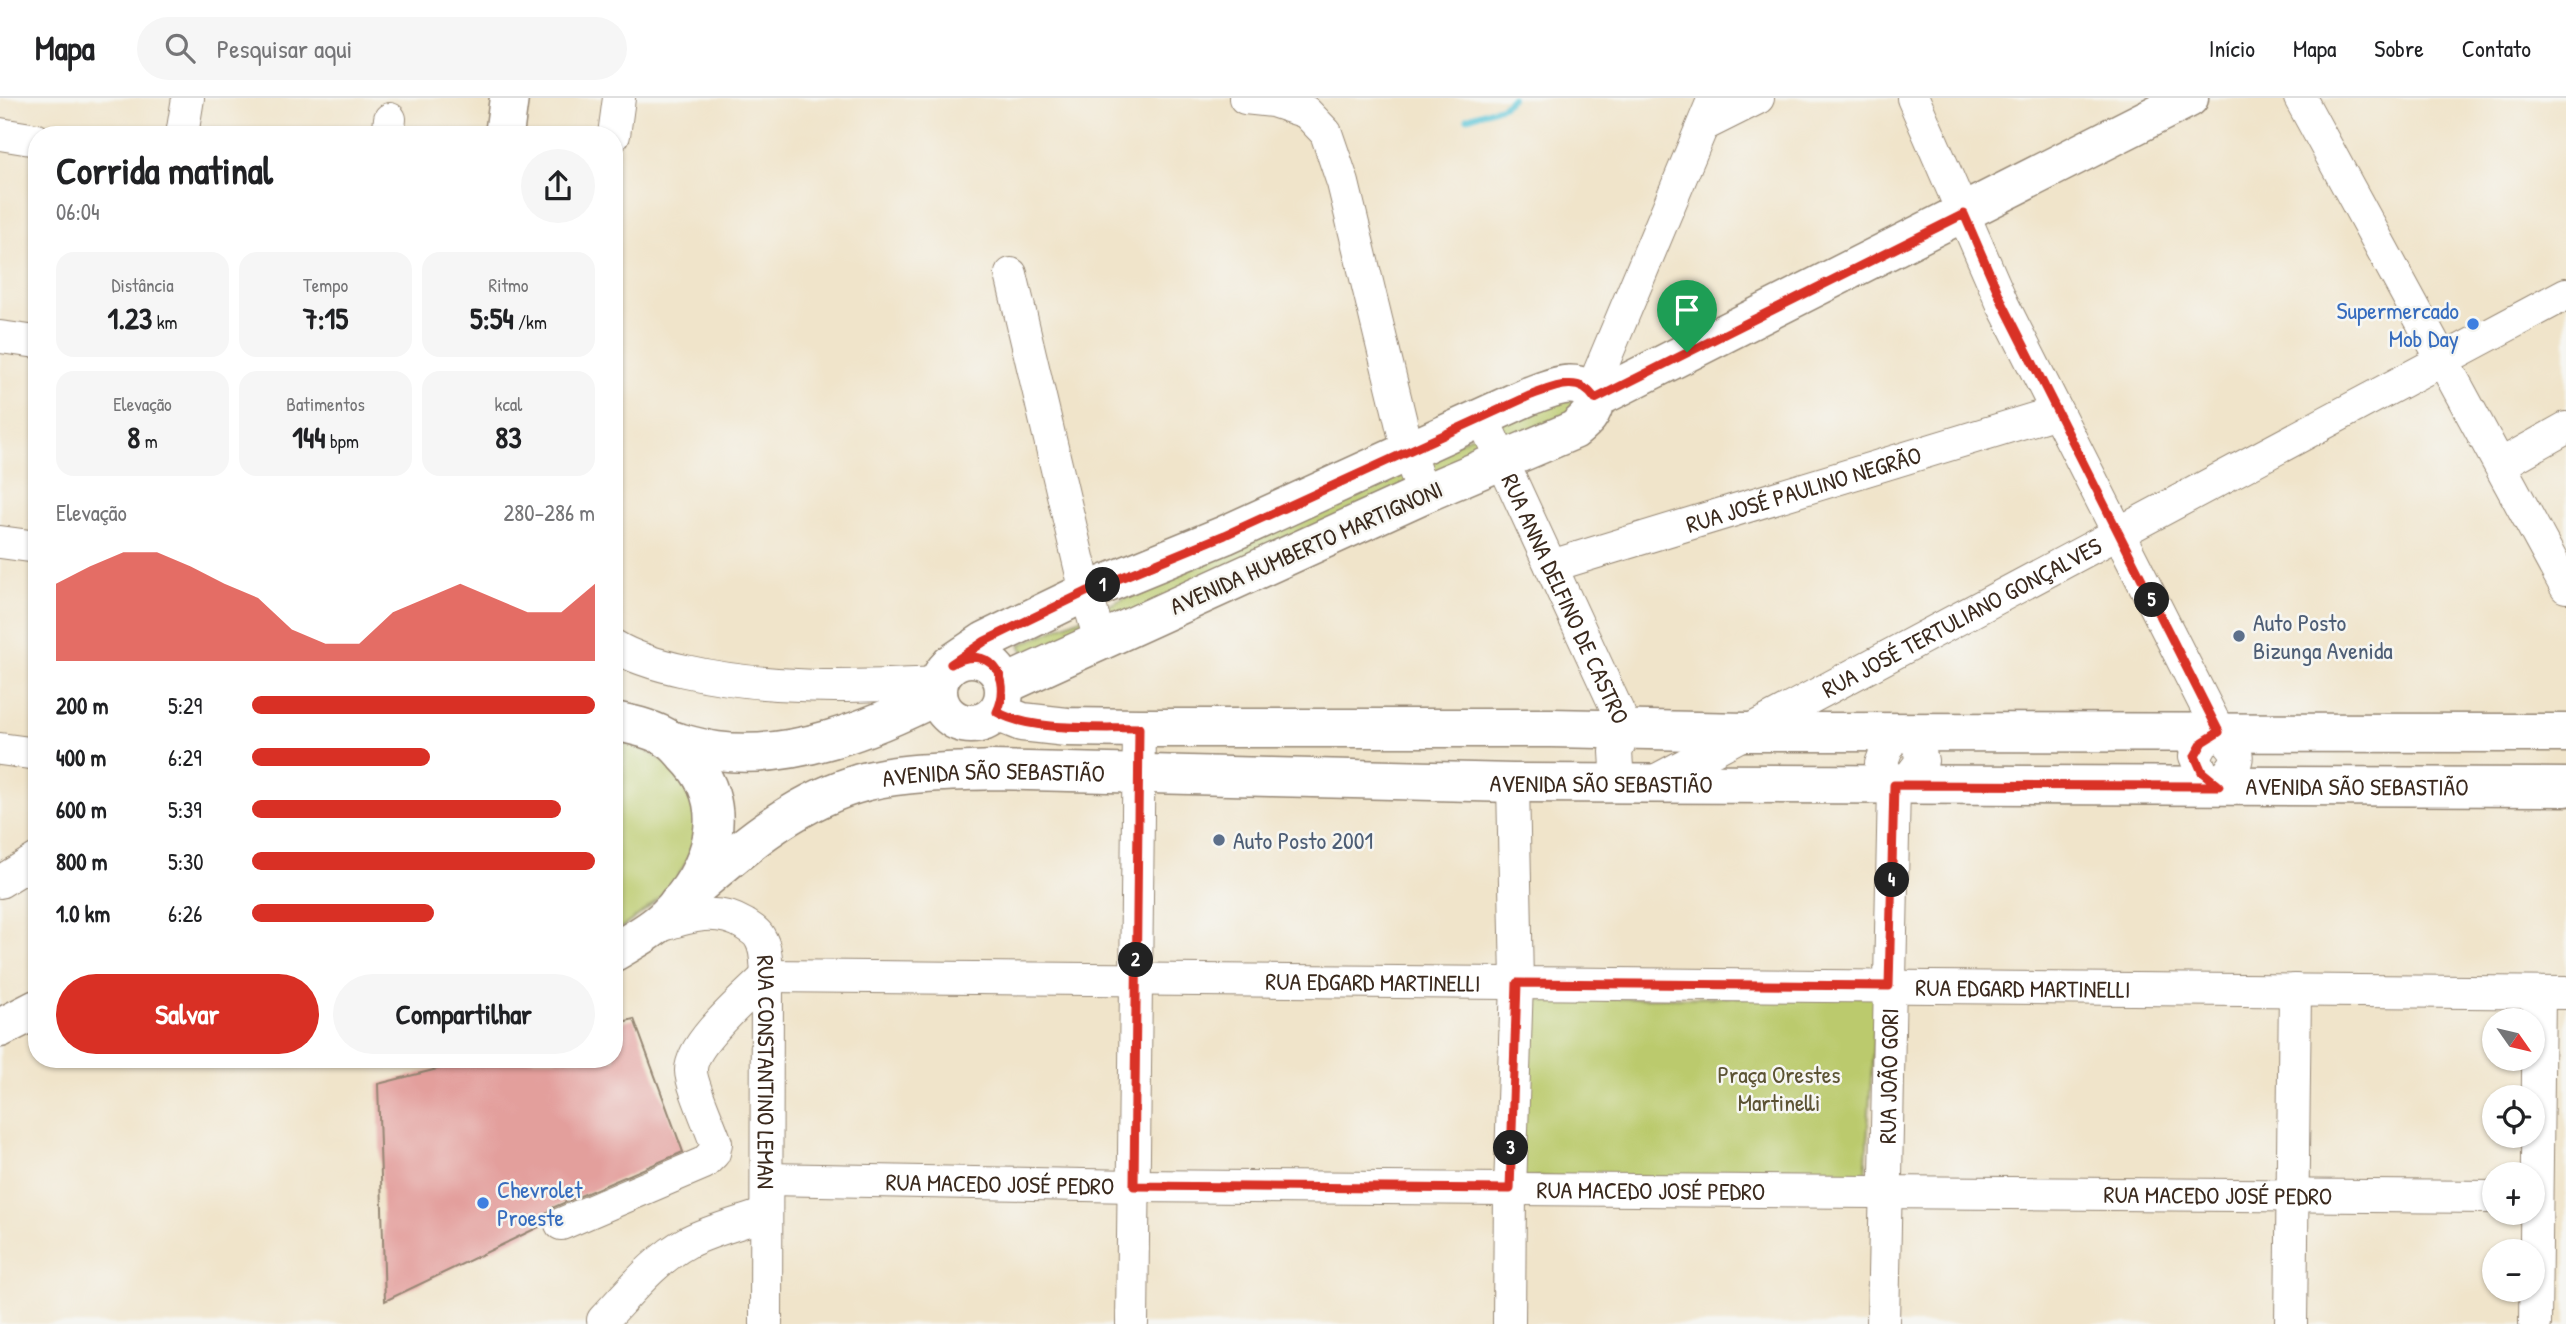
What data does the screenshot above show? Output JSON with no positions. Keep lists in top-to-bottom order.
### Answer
{
  "streets": {
    "main road": ["AVENIDA HUMBERTO MARTIGNONI", "AVENIDA SÃO SEBASTIÃO"],
    "street": [
      "RUA JOSÉ PAULINO NEGRÃO",
      "RUA ANNA DELFINO DE CASTRO",
      "RUA JOSÉ TERTULIANO GONÇALVES",
      "RUA EDGARD MARTINELLI",
      "RUA CONSTANTINO LEMAN",
      "RUA JOÃO GORI",
      "RUA MACEDO JOSÉ PEDRO"
    ]
  },
  "crossings": [
    ["RUA JOSÉ PAULINO NEGRÃO", "RUA ANNA DELFINO DE CASTRO"],
    ["AVENIDA HUMBERTO MARTIGNONI", "RUA ANNA DELFINO DE CASTRO"],
    ["AVENIDA HUMBERTO MARTIGNONI", "AVENIDA SÃO SEBASTIÃO"],
    ["RUA ANNA DELFINO DE CASTRO", "RUA JOSÉ TERTULIANO GONÇALVES"],
    ["RUA ANNA DELFINO DE CASTRO", "AVENIDA SÃO SEBASTIÃO"],
    ["RUA JOSÉ TERTULIANO GONÇALVES", "AVENIDA SÃO SEBASTIÃO"],
    ["AVENIDA SÃO SEBASTIÃO", "RUA CONSTANTINO LEMAN"],
    ["AVENIDA SÃO SEBASTIÃO", "RUA JOÃO GORI"],
    ["RUA EDGARD MARTINELLI", "RUA CONSTANTINO LEMAN"],
    ["RUA EDGARD MARTINELLI", "RUA JOÃO GORI"],
    ["RUA CONSTANTINO LEMAN", "RUA MACEDO JOSÉ PEDRO"],
    ["RUA JOÃO GORI", "RUA MACEDO JOSÉ PEDRO"]
  ],
  "parks": ["Praça Orestes Martinelli"],
  "places": [
    "Supermercado Mob Day",
    "Auto Posto Bizunga Avenida",
    "Auto Posto 2001",
    "Chevrolet Proeste"
  ],
  "north": "bottom right",
  "page": {
    "header": "Mapa",
    "search": "Pesquisar aqui",
    "nav": [
      "Início",
      "Mapa",
      "Sobre",
      "Contato"
    ],
    "heading": ["Corrida matinal", "06:04"],
    "stats": [
      ["Distância", "1.23 km"],
      ["Tempo", "7:15"],
      ["Ritmo", "5:54 /km"],
      ["Elevação", "8 m"],
      ["Batimentos", "144 bpm"],
      ["kcal", "83"]
    ],
    "chart": ["Elevação", "280–286 m"],
    "pins": [
      "1",
      "5",
      "4",
      "2",
      "3"
    ],
    "list": [
      {
        "name": "200 m",
        "note": "5:29"
      },
      {
        "name": "400 m",
        "note": "6:29"
      },
      {
        "name": "600 m",
        "note": "5:39"
      },
      {
        "name": "800 m",
        "note": "5:30"
      },
      {
        "name": "1.0 km",
        "note": "6:26"
      }
    ],
    "buttons": ["Salvar", "Compartilhar"],
    "map_buttons": ["+", "−"]
  }
}
